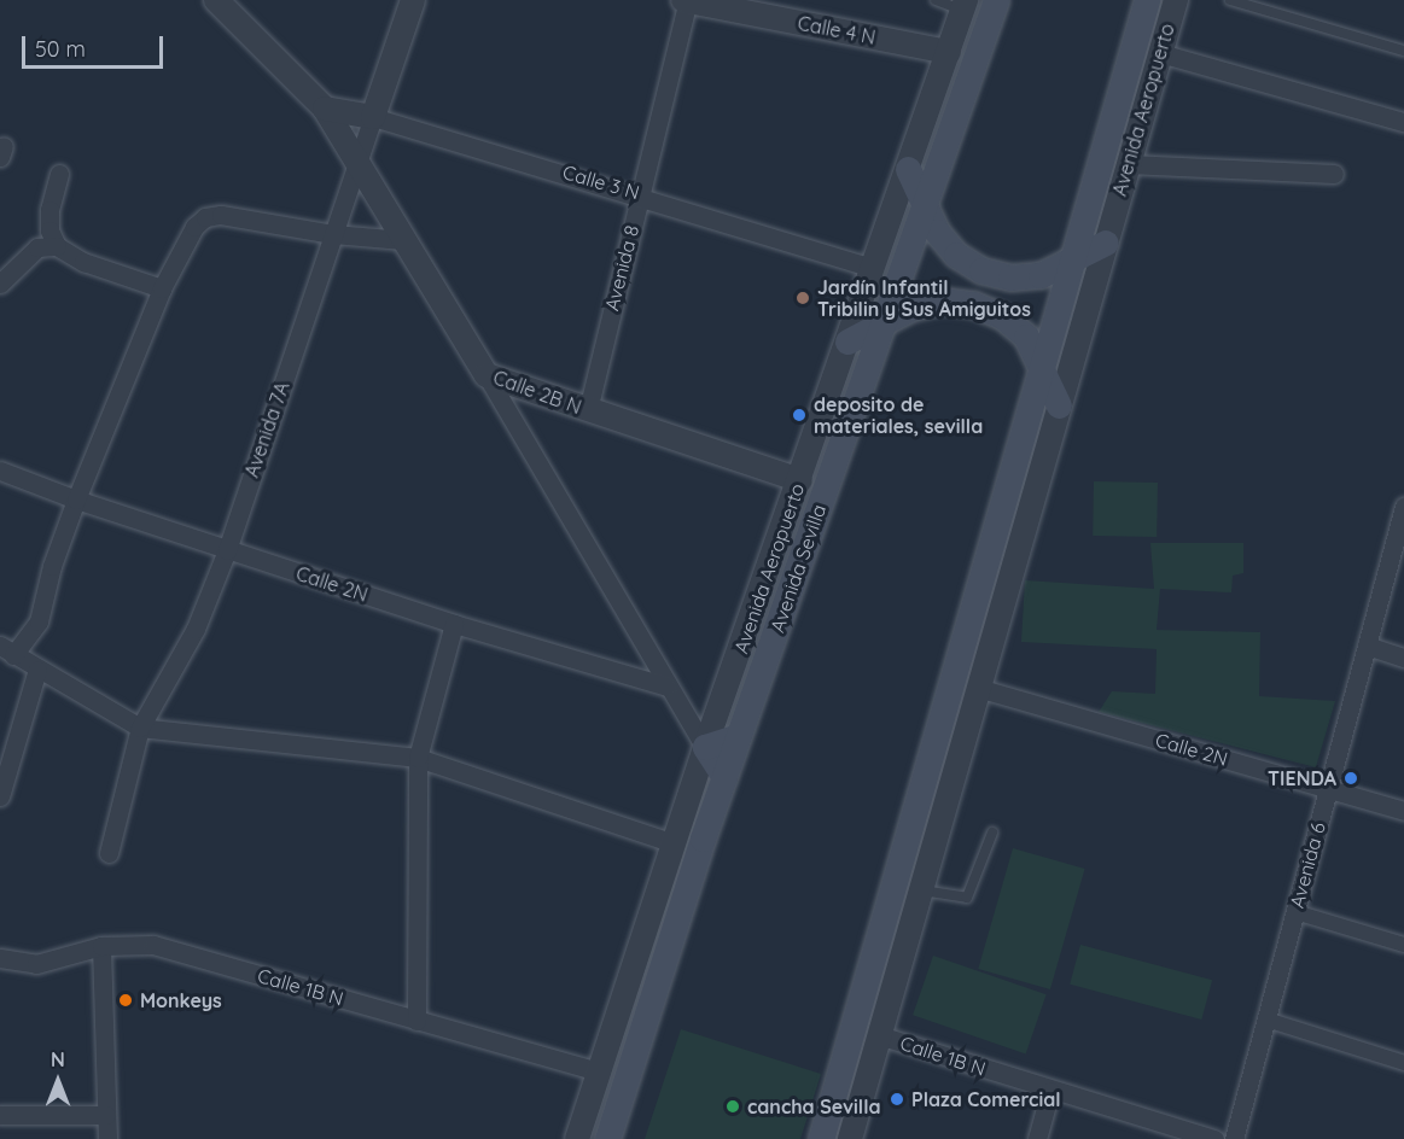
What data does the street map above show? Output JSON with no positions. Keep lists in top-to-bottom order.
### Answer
{
  "streets": {
    "main road": ["Avenida Sevilla"],
    "street": [
      "Calle 4 N",
      "Avenida Aeropuerto",
      "Calle 3 N",
      "Avenida 8",
      "Calle 2B N",
      "Avenida 7A",
      "Calle 2N",
      "Avenida 6",
      "Calle 1B N"
    ]
  },
  "crossings": [
    ["Calle 4 N", "Avenida Aeropuerto"],
    ["Calle 4 N", "Avenida 8"],
    ["Avenida Aeropuerto", "Calle 3 N"],
    ["Avenida Aeropuerto", "Calle 2B N"],
    ["Avenida Aeropuerto", "Calle 2N"],
    ["Avenida Aeropuerto", "Calle 1B N"],
    ["Calle 3 N", "Avenida 8"],
    ["Calle 3 N", "Calle 2B N"],
    ["Calle 3 N", "Avenida 7A"],
    ["Avenida 8", "Calle 2B N"],
    ["Calle 2B N", "Avenida 7A"],
    ["Avenida 7A", "Calle 2N"],
    ["Calle 2N", "Avenida 6"]
  ],
  "places": [
    "Jardín Infantil Tribilin y Sus Amiguitos",
    "deposito de materiales, sevilla",
    "TIENDA",
    "Monkeys",
    "Plaza Comercial",
    "cancha Sevilla"
  ],
  "scale_bar": "50 m",
  "north": "top"
}
